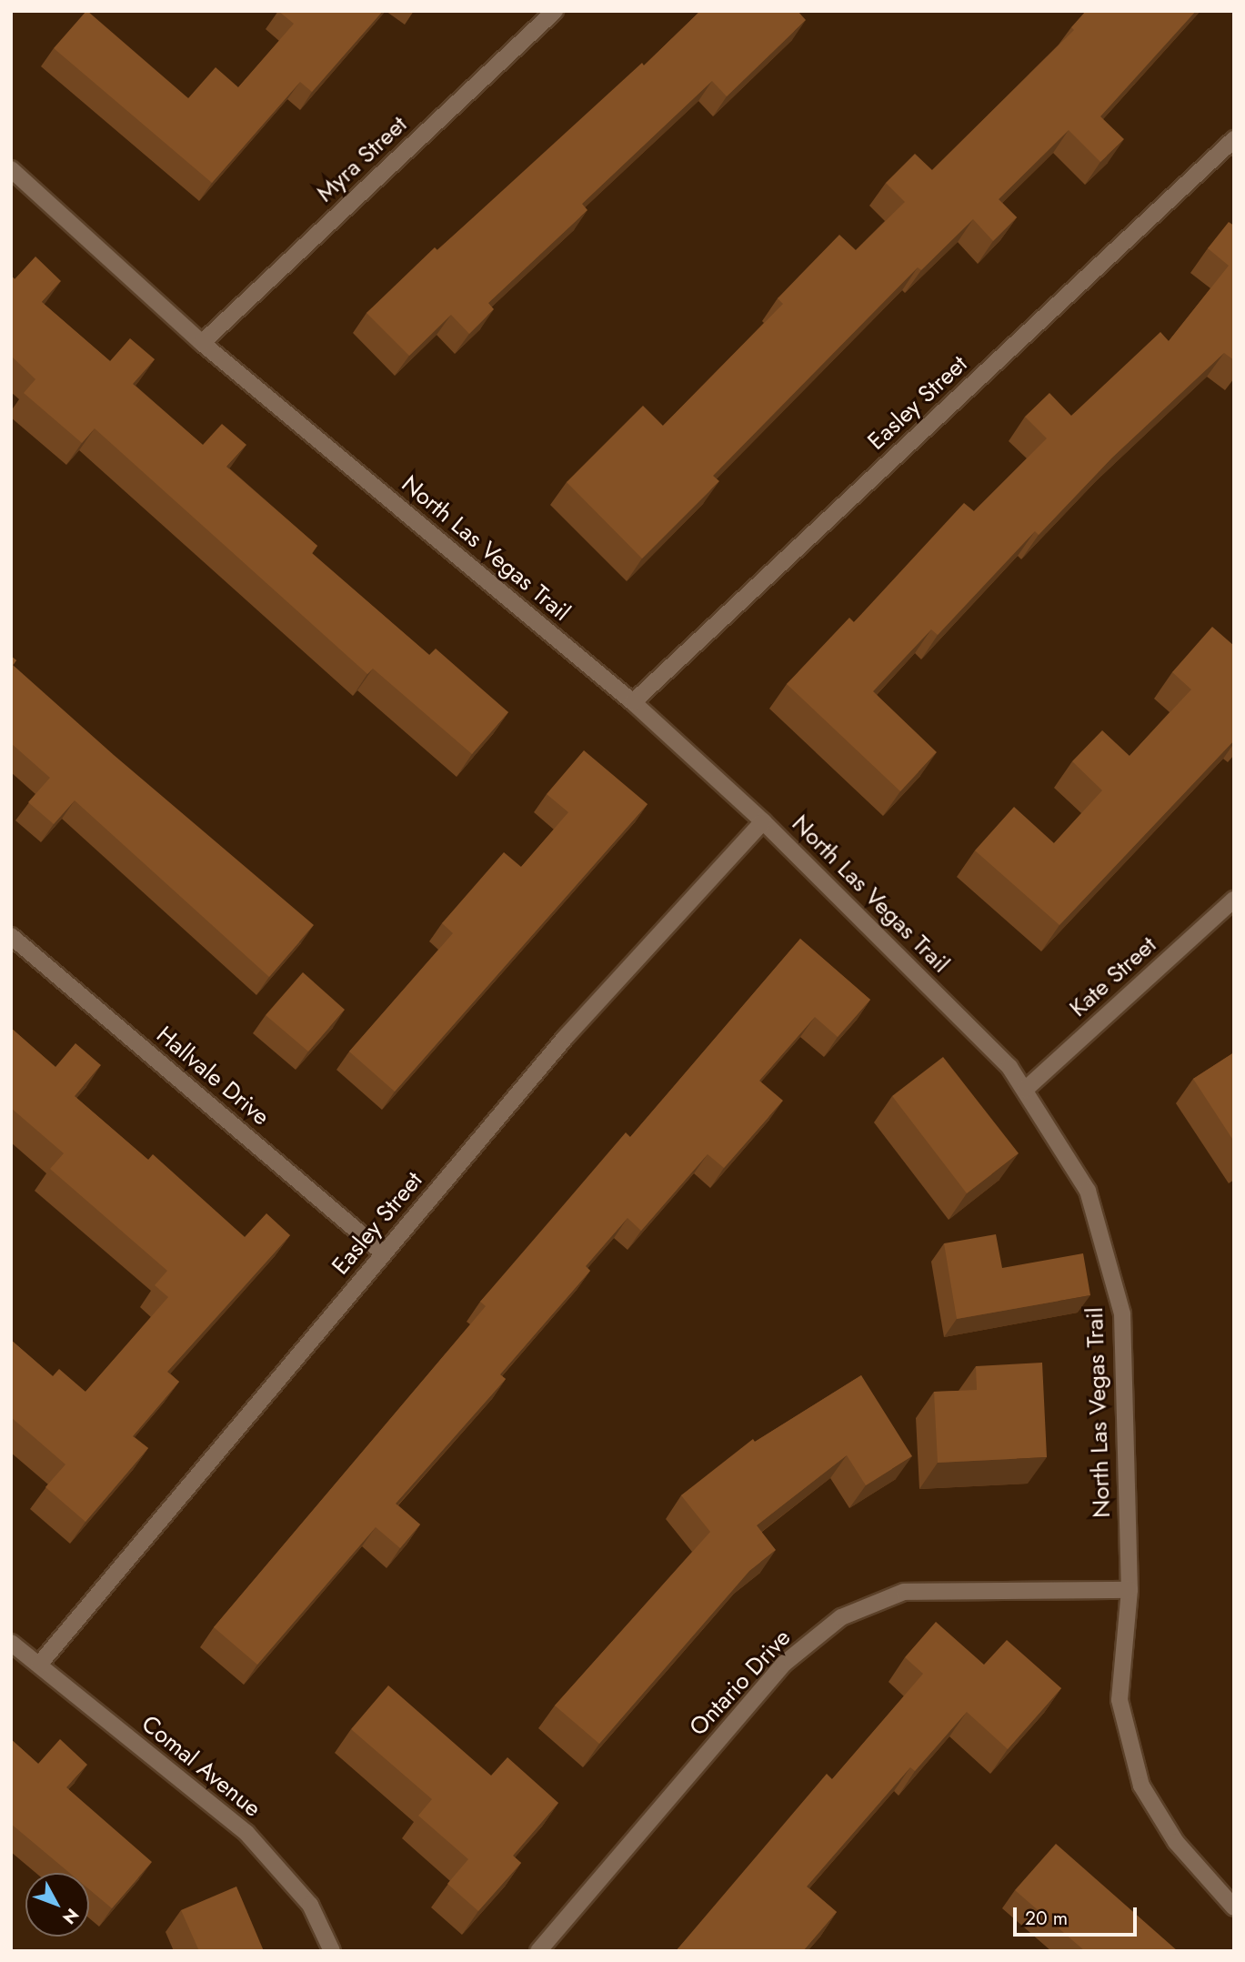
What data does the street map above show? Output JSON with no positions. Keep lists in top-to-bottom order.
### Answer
{
  "streets": {
    "street": [
      "Myra Street",
      "Easley Street",
      "North Las Vegas Trail",
      "Kate Street",
      "Hallvale Drive",
      "Ontario Drive",
      "Comal Avenue"
    ]
  },
  "crossings": [
    ["Myra Street", "North Las Vegas Trail"],
    ["Easley Street", "North Las Vegas Trail"],
    ["Easley Street", "Hallvale Drive"],
    ["Easley Street", "Comal Avenue"],
    ["North Las Vegas Trail", "Kate Street"],
    ["North Las Vegas Trail", "Ontario Drive"]
  ],
  "scale_bar": "20 m",
  "north": "bottom right"
}
